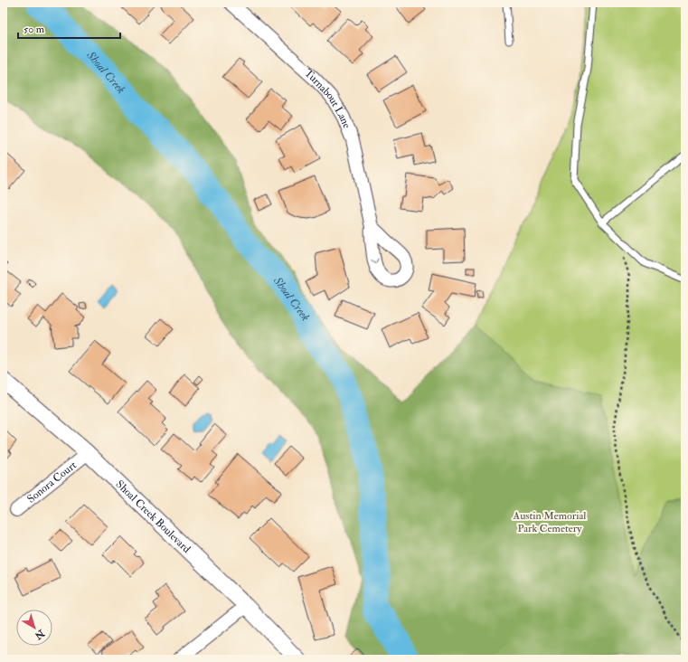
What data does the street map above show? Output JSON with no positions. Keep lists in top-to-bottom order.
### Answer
{
  "streets": {
    "street": ["Turnabout Lane", "Sonora Court", "Shoal Creek Boulevard"]
  },
  "crossings": [
    ["Sonora Court", "Shoal Creek Boulevard"]
  ],
  "water": ["Shoal Creek"],
  "parks": ["Austin Memorial Park Cemetery"],
  "scale_bar": "50 m",
  "north": "bottom right"
}
